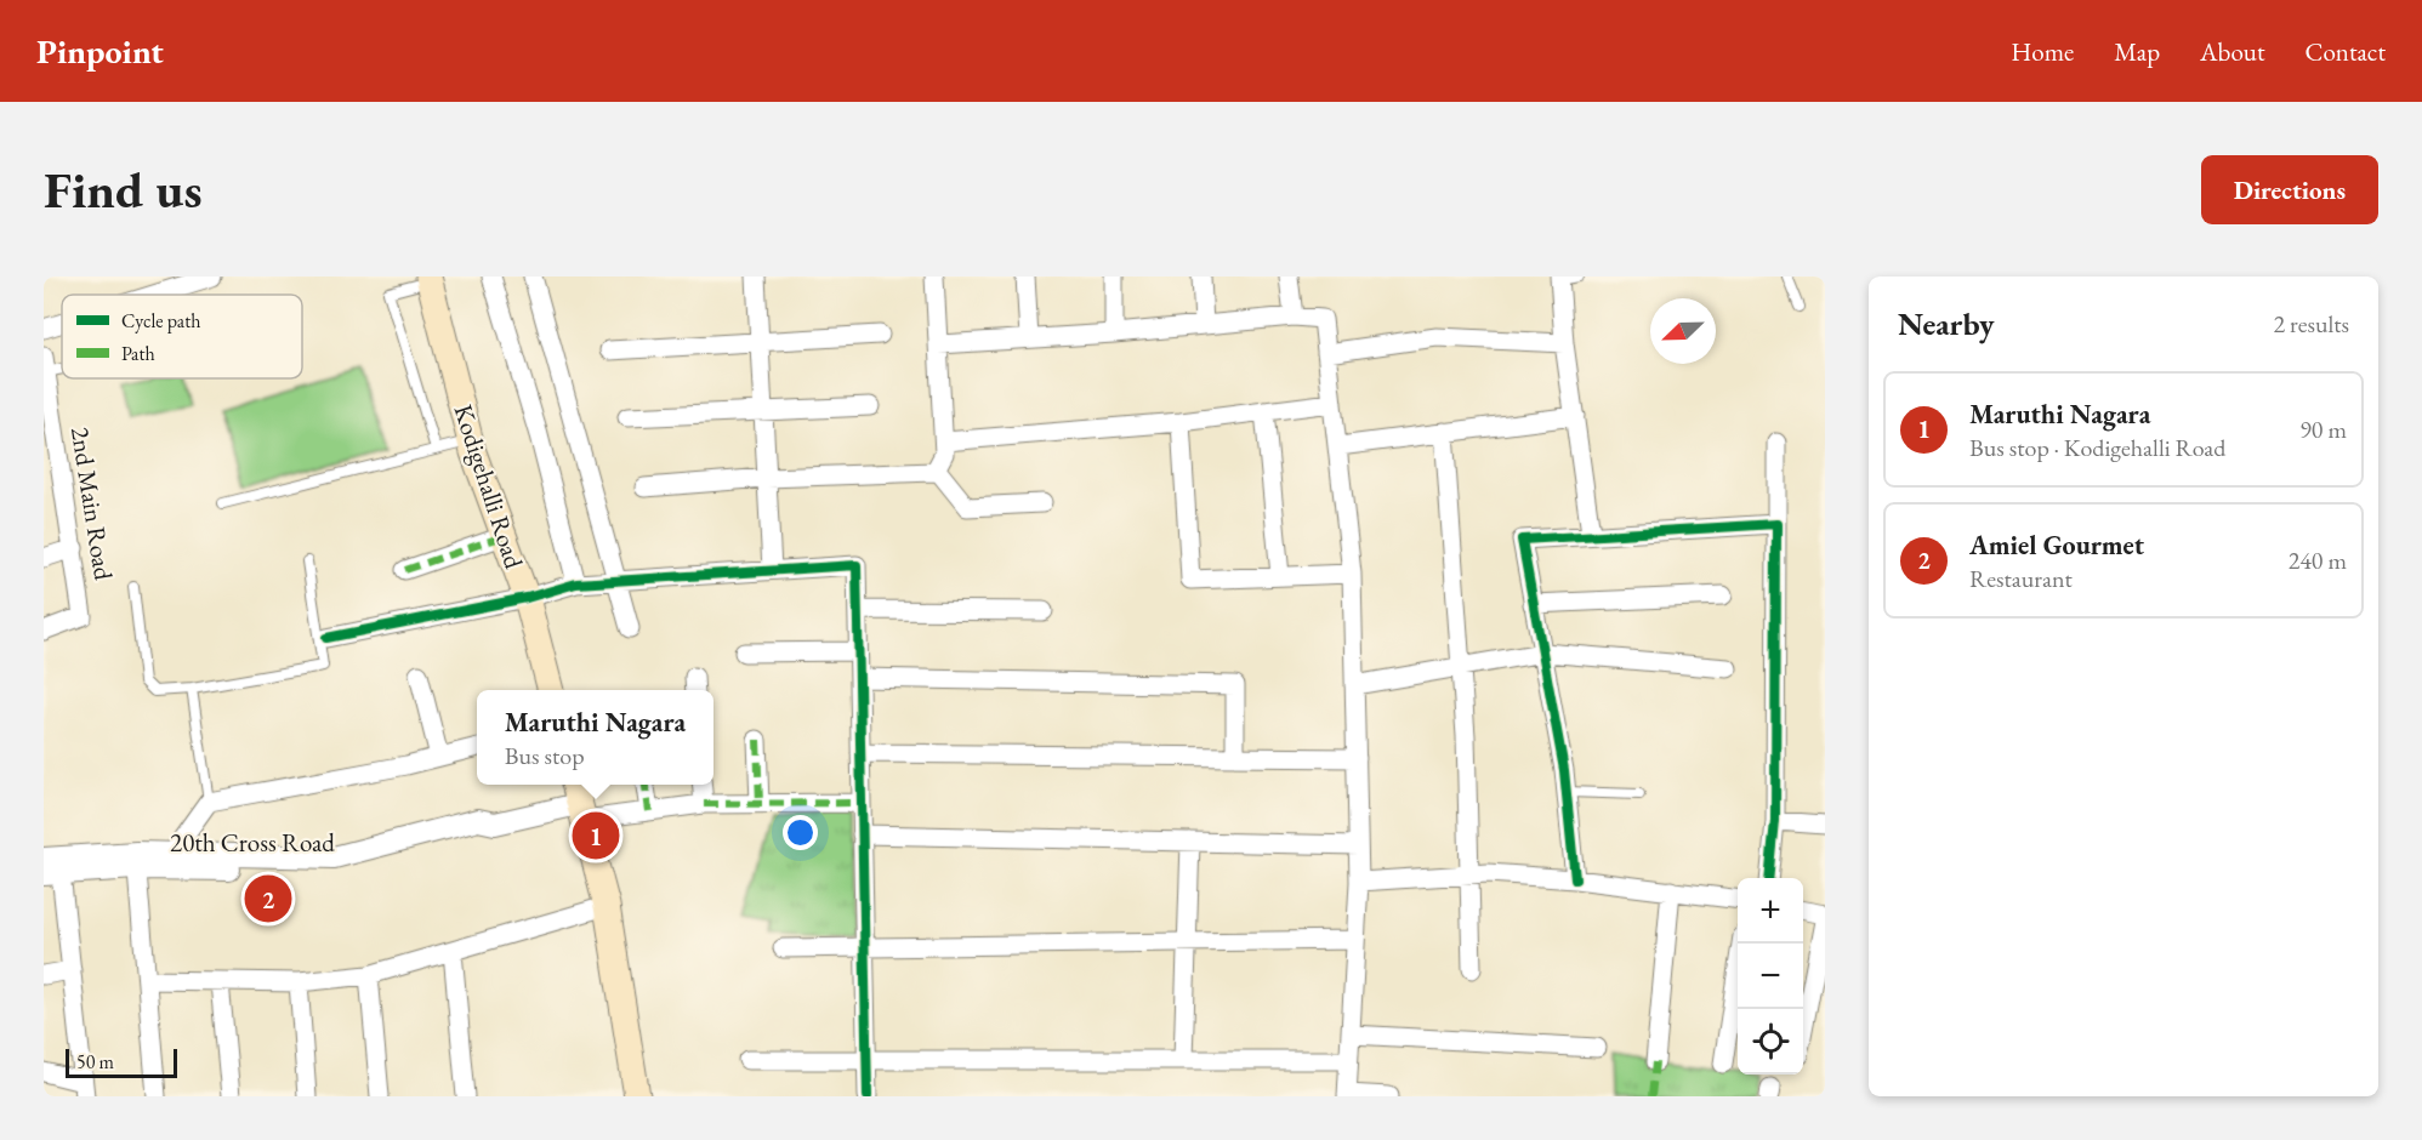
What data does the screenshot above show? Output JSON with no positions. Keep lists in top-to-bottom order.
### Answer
{
  "streets": {
    "main road": ["Kodigehalli Road"],
    "street": ["2nd Main Road", "20th Cross Road"]
  },
  "legend": ["Cycle path", "Path"],
  "scale_bar": "50 m",
  "north": "bottom left",
  "page": {
    "header": "Pinpoint",
    "nav": [
      "Home",
      "Map",
      "About",
      "Contact"
    ],
    "buttons": "Directions",
    "title": "Find us",
    "heading": ["Nearby", "2 results"],
    "list": [
      {
        "mark": "1",
        "name": "Maruthi Nagara",
        "note": "Bus stop · Kodigehalli Road",
        "value": "90 m"
      },
      {
        "mark": "2",
        "name": "Amiel Gourmet",
        "note": "Restaurant",
        "value": "240 m"
      }
    ],
    "popup": ["Maruthi Nagara", "Bus stop"],
    "pins": ["1", "2"],
    "map_buttons": ["+", "−"],
    "scale": "50 m"
  }
}
